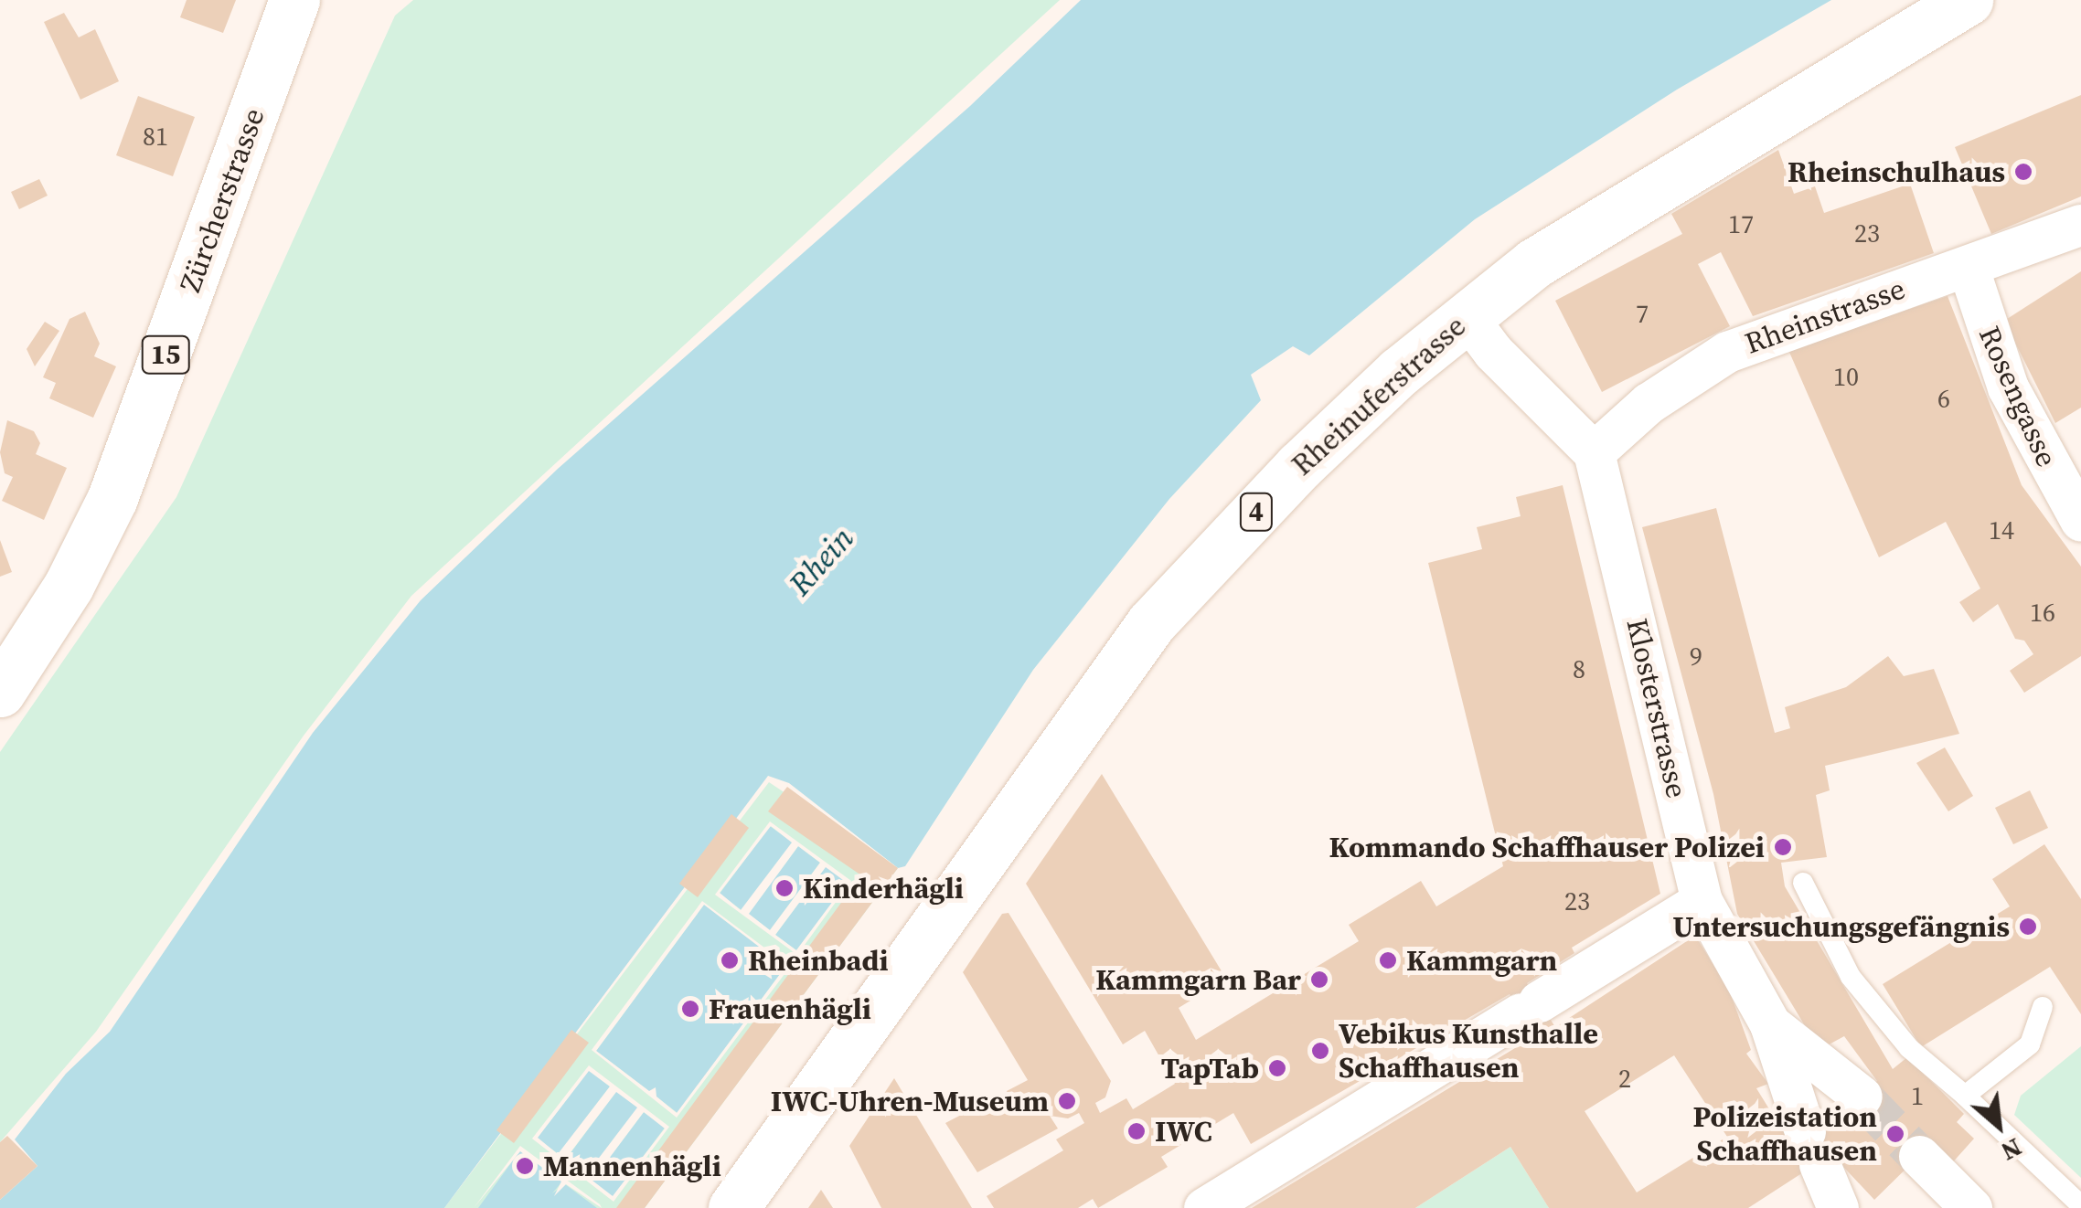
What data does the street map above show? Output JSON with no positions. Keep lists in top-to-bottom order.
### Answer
{
  "streets": {
    "main road": [
      "Zürcherstrasse",
      "15",
      "Rheinuferstrasse",
      "4"
    ],
    "street": ["Rheinstrasse", "Rosengasse", "Klosterstrasse"]
  },
  "crossings": [
    ["Rheinstrasse", "Rosengasse"],
    ["Rheinstrasse", "Klosterstrasse"]
  ],
  "water": ["Rhein"],
  "places": [
    "Rheinschulhaus",
    "Kommando Schaffhauser Polizei",
    "Kinderhägli",
    "Untersuchungsgefängnis",
    "Rheinbadi",
    "Kammgarn",
    "Kammgarn Bar",
    "Frauenhägli",
    "Vebikus Kunsthalle Schaffhausen",
    "TapTab",
    "IWC-Uhren-Museum",
    "IWC",
    "Polizeistation Schaffhausen",
    "Mannenhägli"
  ],
  "house_numbers": [
    "81",
    "17",
    "23",
    "7",
    "10",
    "6",
    "14",
    "16",
    "9",
    "8",
    "23",
    "2",
    "1"
  ],
  "north": "bottom right"
}
